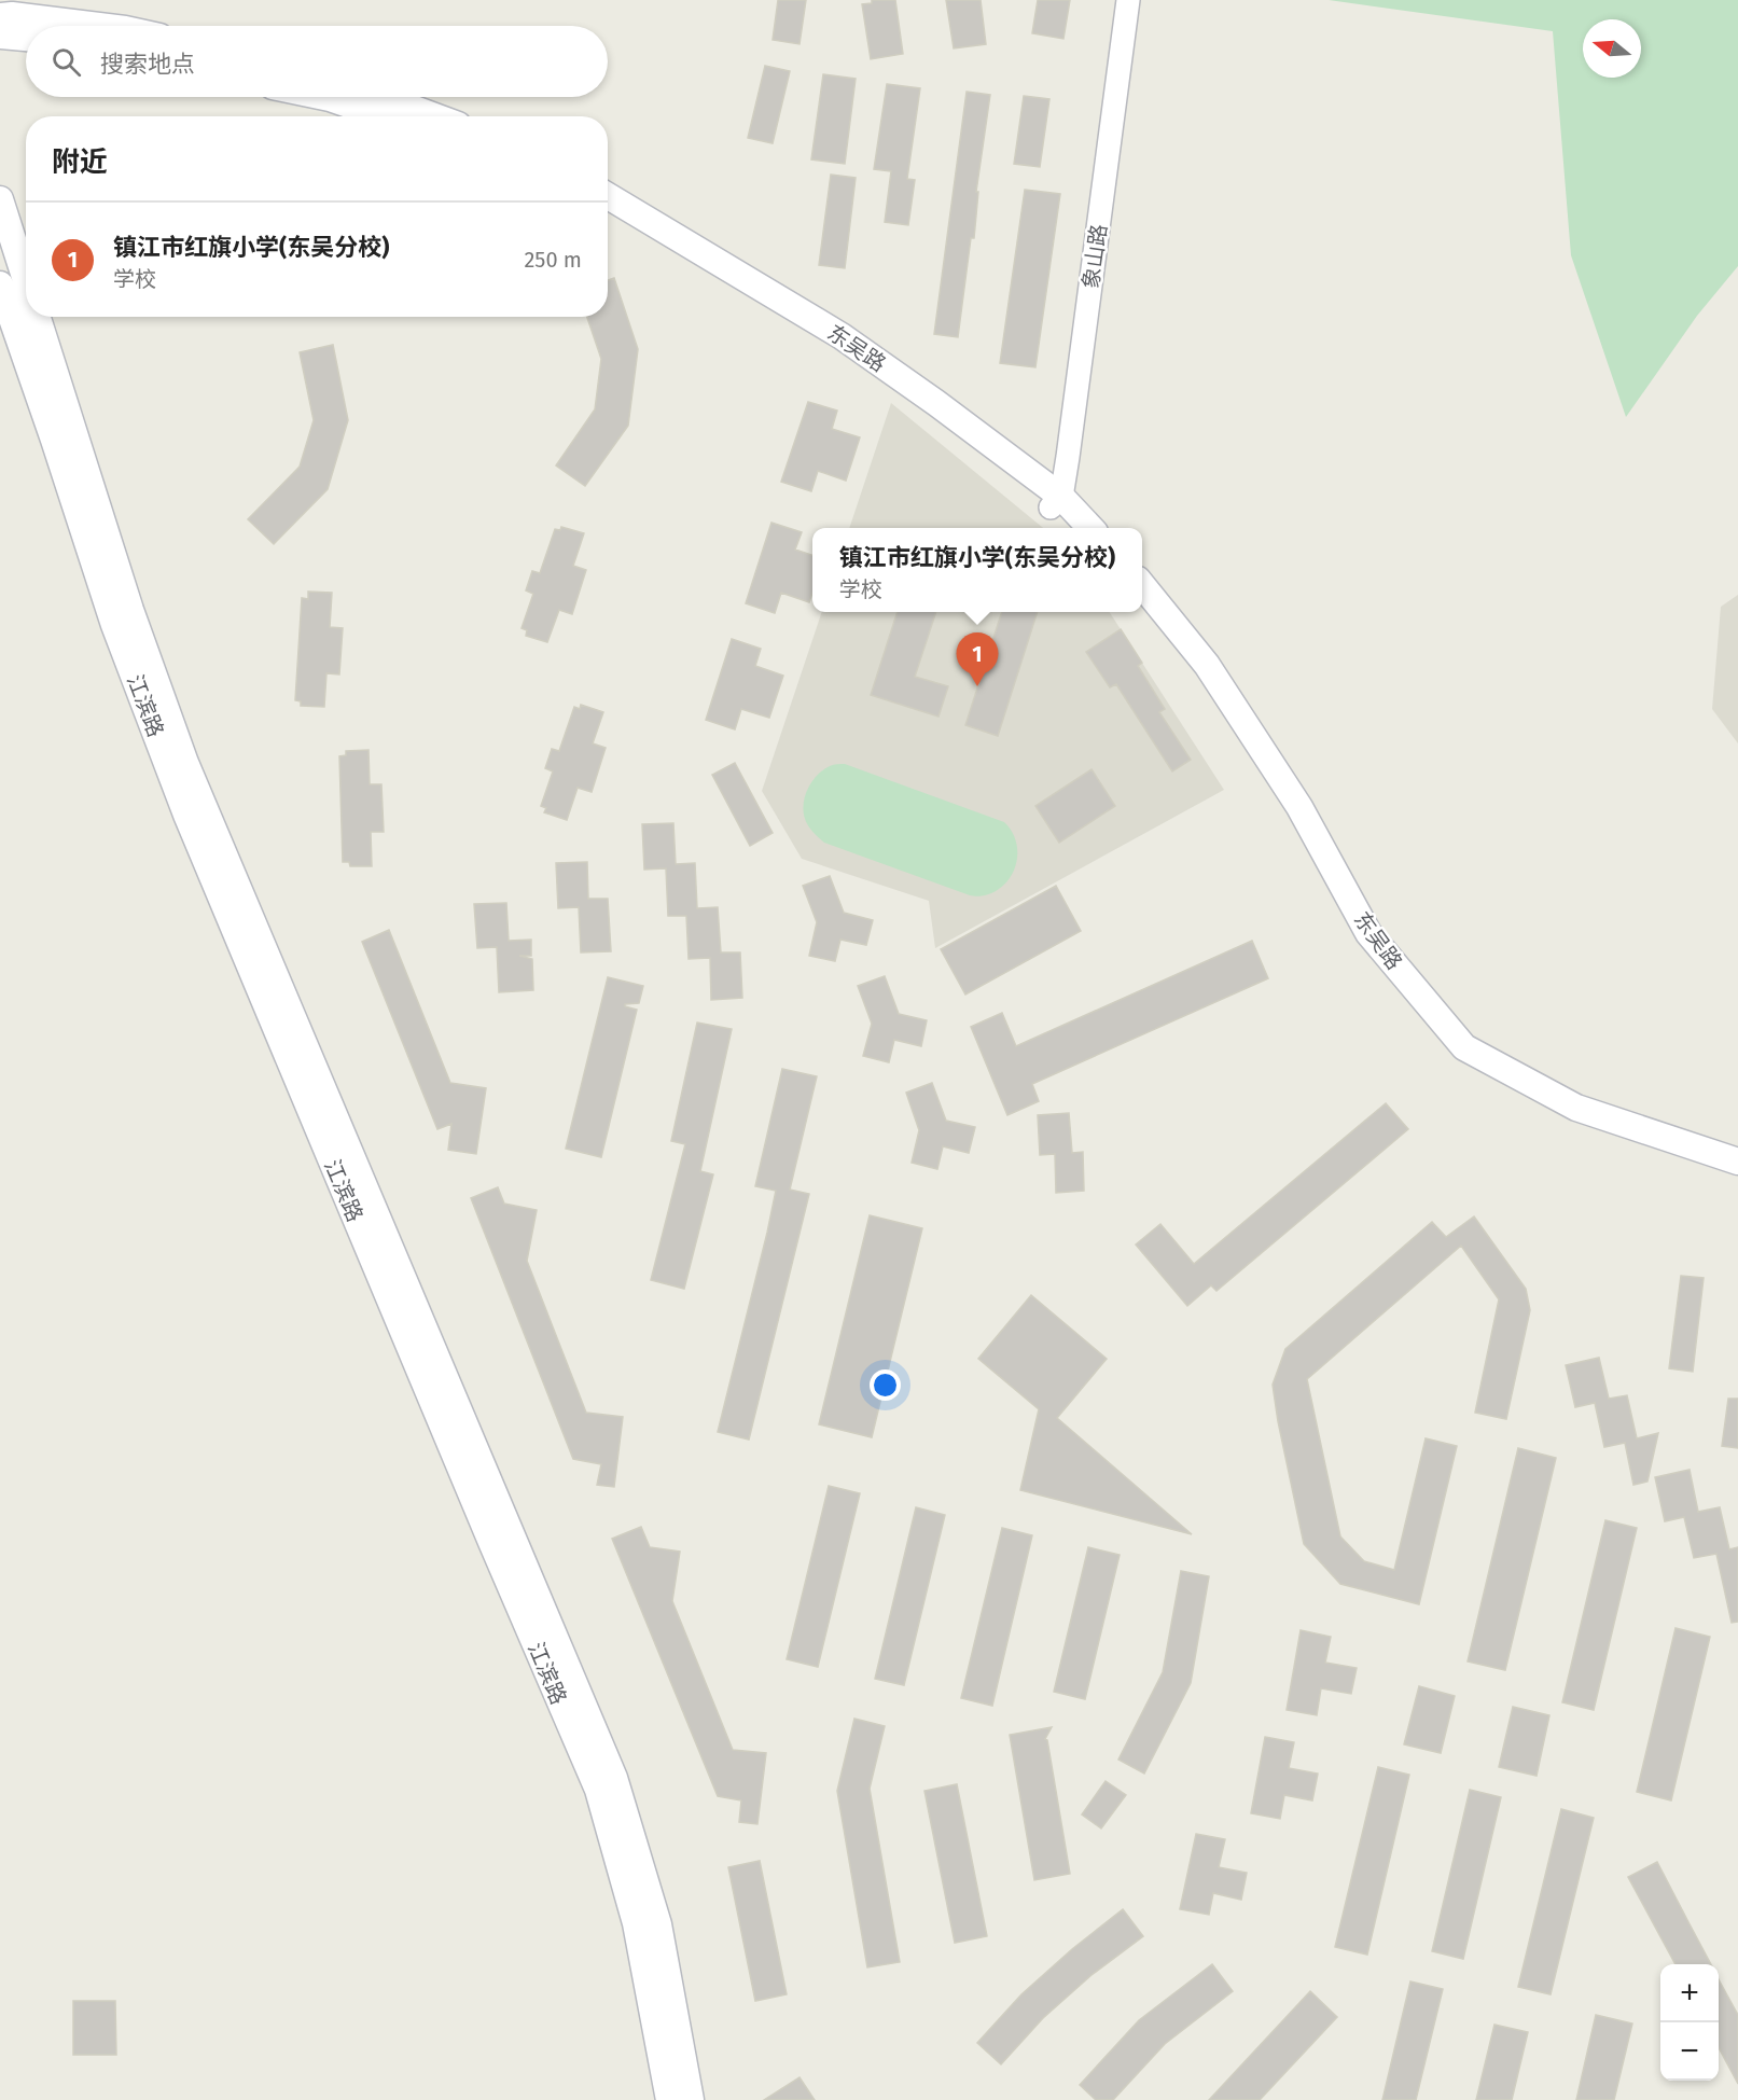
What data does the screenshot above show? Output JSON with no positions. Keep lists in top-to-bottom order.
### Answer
{
  "streets": {
    "main road": ["东吴路", "江滨路"],
    "street": ["象山路"]
  },
  "crossings": [
    ["象山路", "东吴路"]
  ],
  "north": "left",
  "page": {
    "search": "搜索地点",
    "heading": "附近",
    "list": [
      {
        "mark": "1",
        "name": "镇江市红旗小学(东吴分校)",
        "note": "学校",
        "value": "250 m"
      }
    ],
    "popup": ["镇江市红旗小学(东吴分校)", "学校"],
    "pins": "1",
    "map_buttons": ["+", "−"]
  }
}
